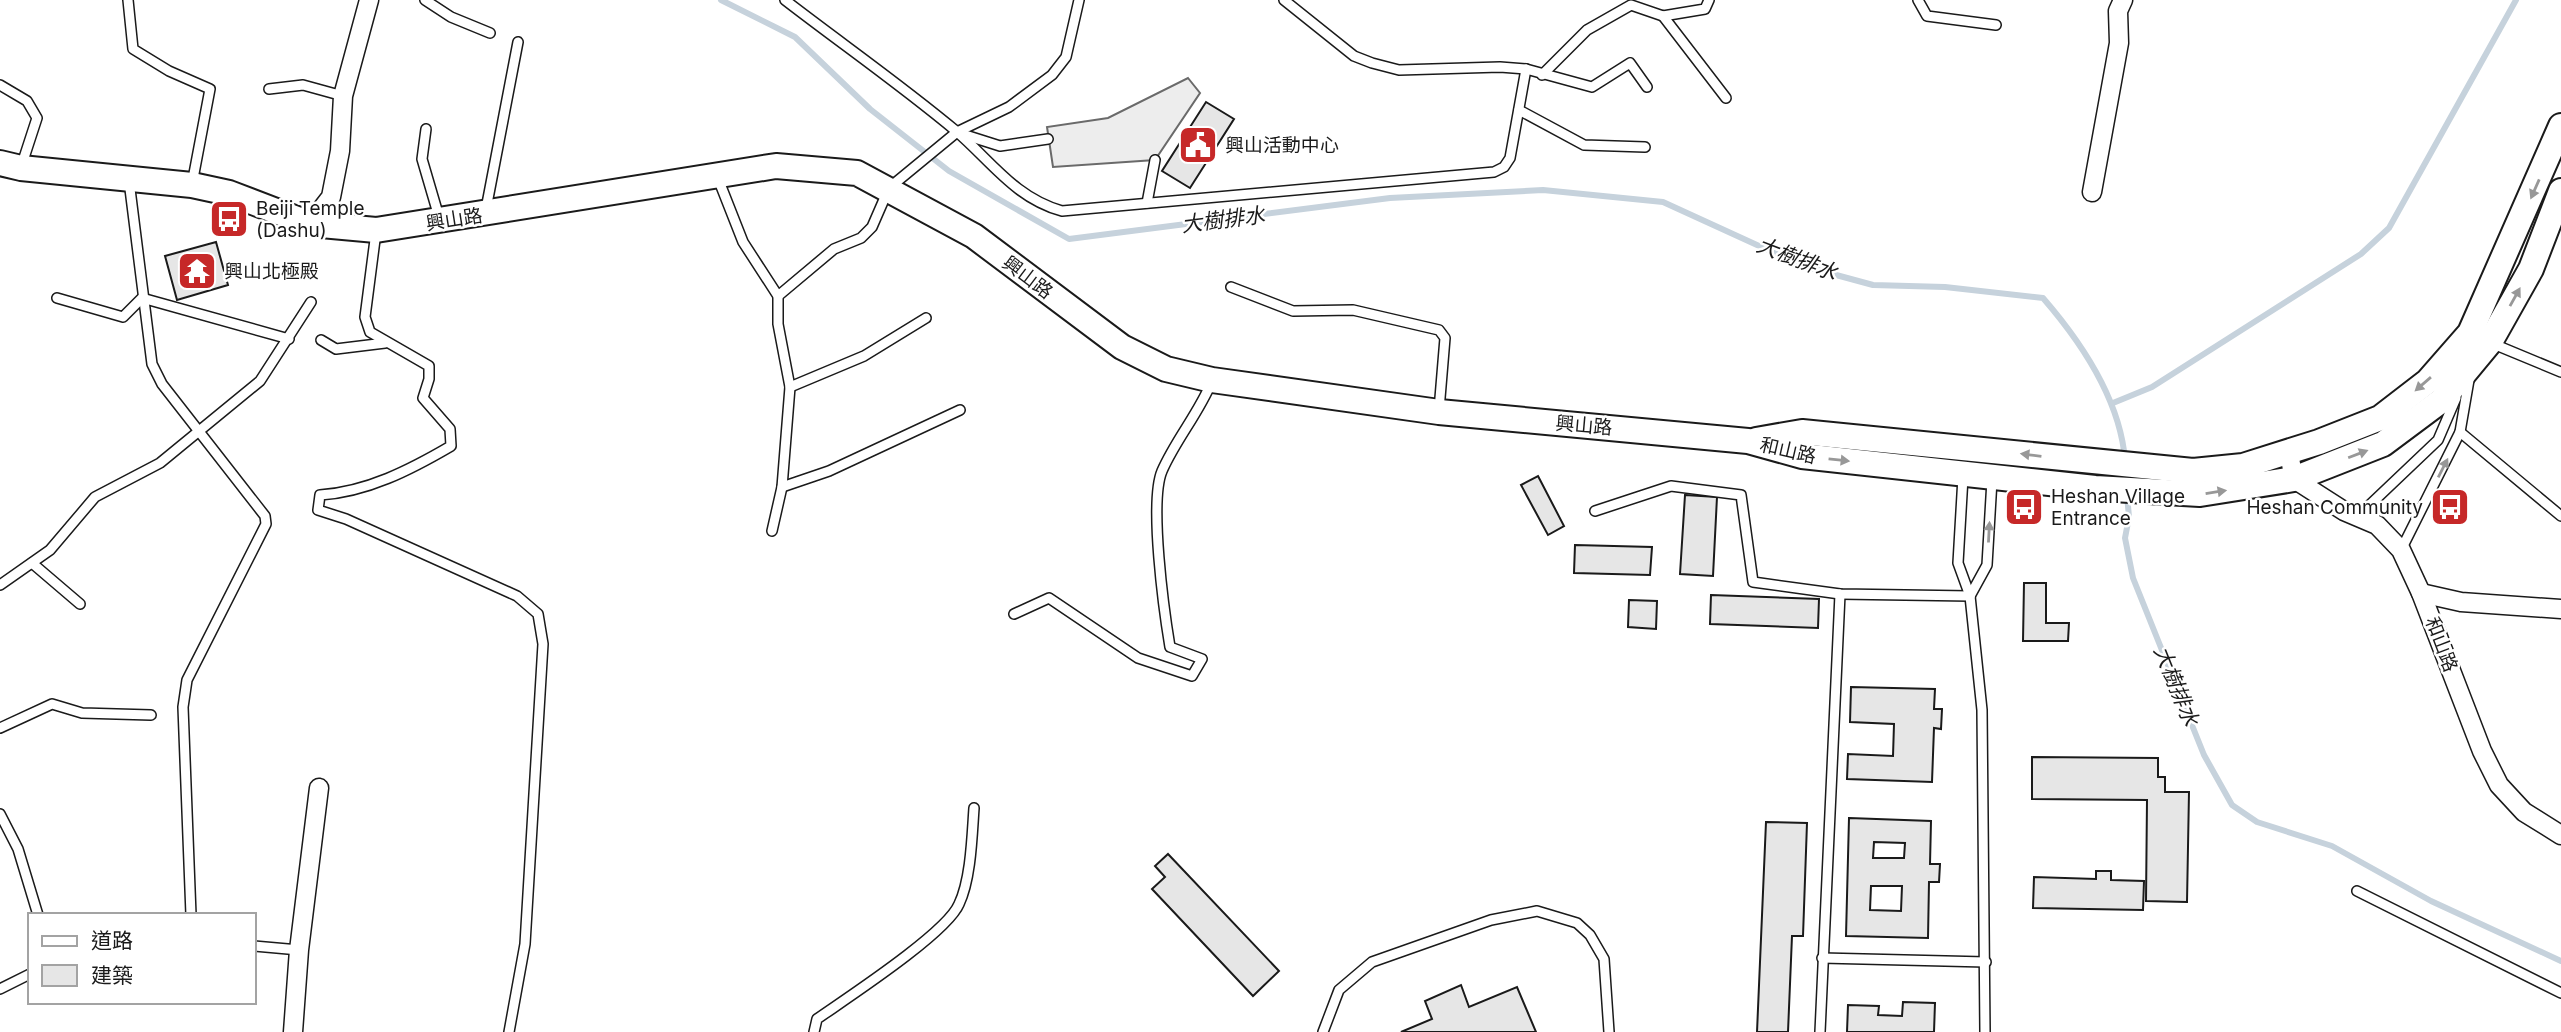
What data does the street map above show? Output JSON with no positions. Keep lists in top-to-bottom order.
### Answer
{
  "streets": {
    "main road": ["興山路", "和山路"]
  },
  "crossings": [
    ["興山路", "和山路"]
  ],
  "water": ["大樹排水"],
  "places": {
    "public building": ["興山活動中心"],
    "bus stop": ["Beiji Temple (Dashu)", "Heshan Village Entrance", "Heshan Community"],
    "temple": ["興山北極殿"]
  },
  "legend": ["道路", "建築"]
}
